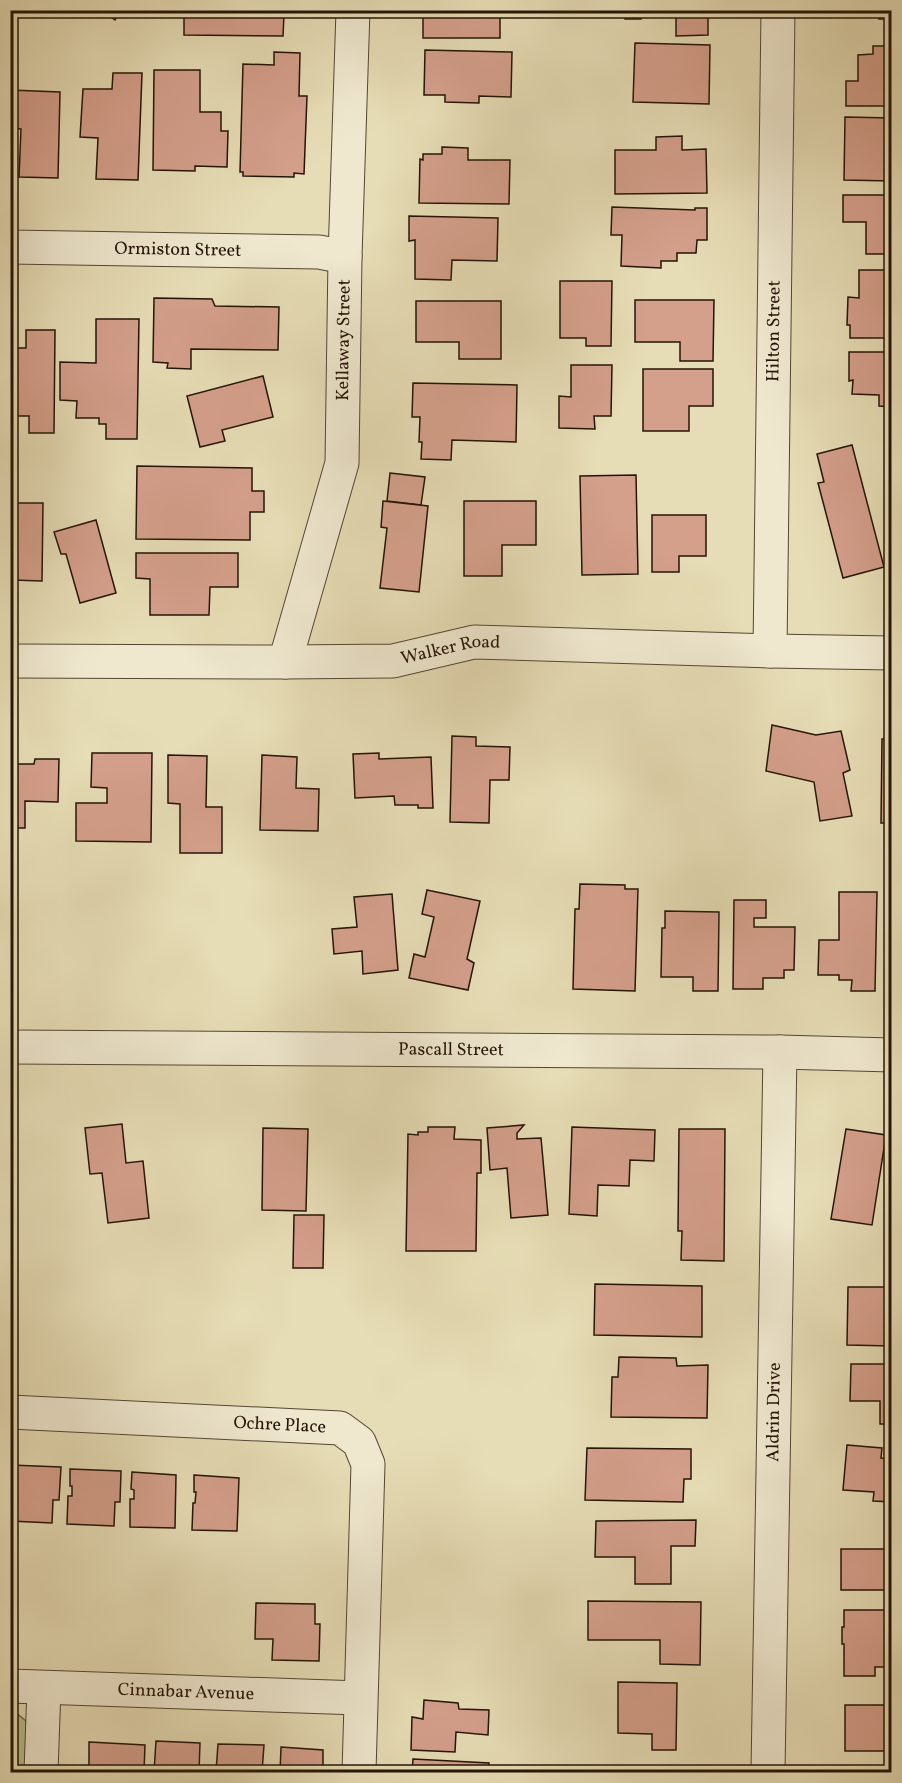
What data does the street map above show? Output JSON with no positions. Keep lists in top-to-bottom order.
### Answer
{
  "streets": {
    "street": [
      "Ormiston Street",
      "Hilton Street",
      "Kellaway Street",
      "Walker Road",
      "Pascall Street",
      "Aldrin Drive",
      "Ochre Place",
      "Cinnabar Avenue"
    ]
  },
  "crossings": [
    ["Ormiston Street", "Kellaway Street"],
    ["Hilton Street", "Walker Road"],
    ["Kellaway Street", "Walker Road"],
    ["Pascall Street", "Aldrin Drive"],
    ["Ochre Place", "Cinnabar Avenue"]
  ]
}
